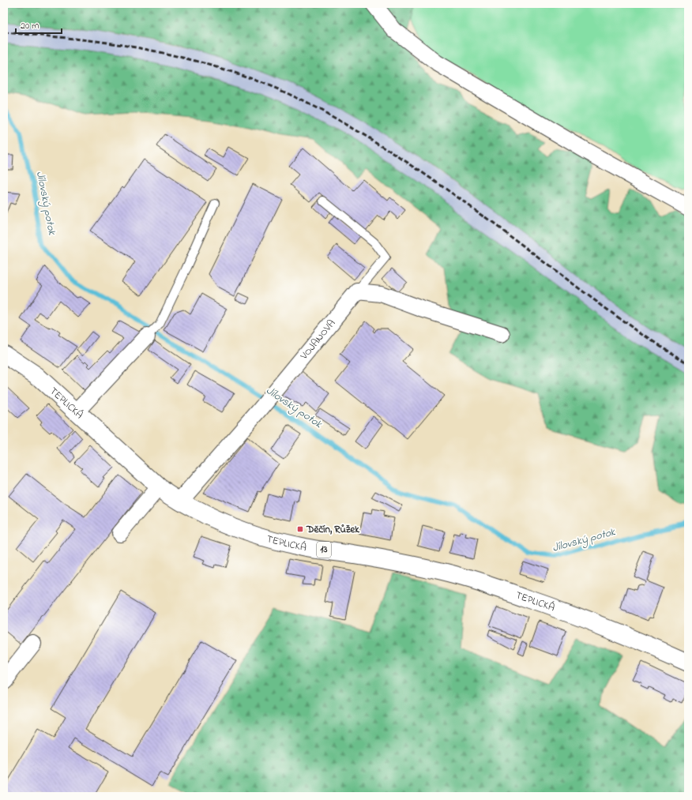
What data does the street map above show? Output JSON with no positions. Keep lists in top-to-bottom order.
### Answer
{
  "streets": {
    "main road": ["TEPLICKÁ", "13"],
    "street": ["VOJANOVA"]
  },
  "crossings": [
    ["VOJANOVA", "TEPLICKÁ"]
  ],
  "water": ["Jílovský potok"],
  "places": {
    "transit": ["Děčín, Růžek"]
  },
  "scale_bar": "20 m"
}
